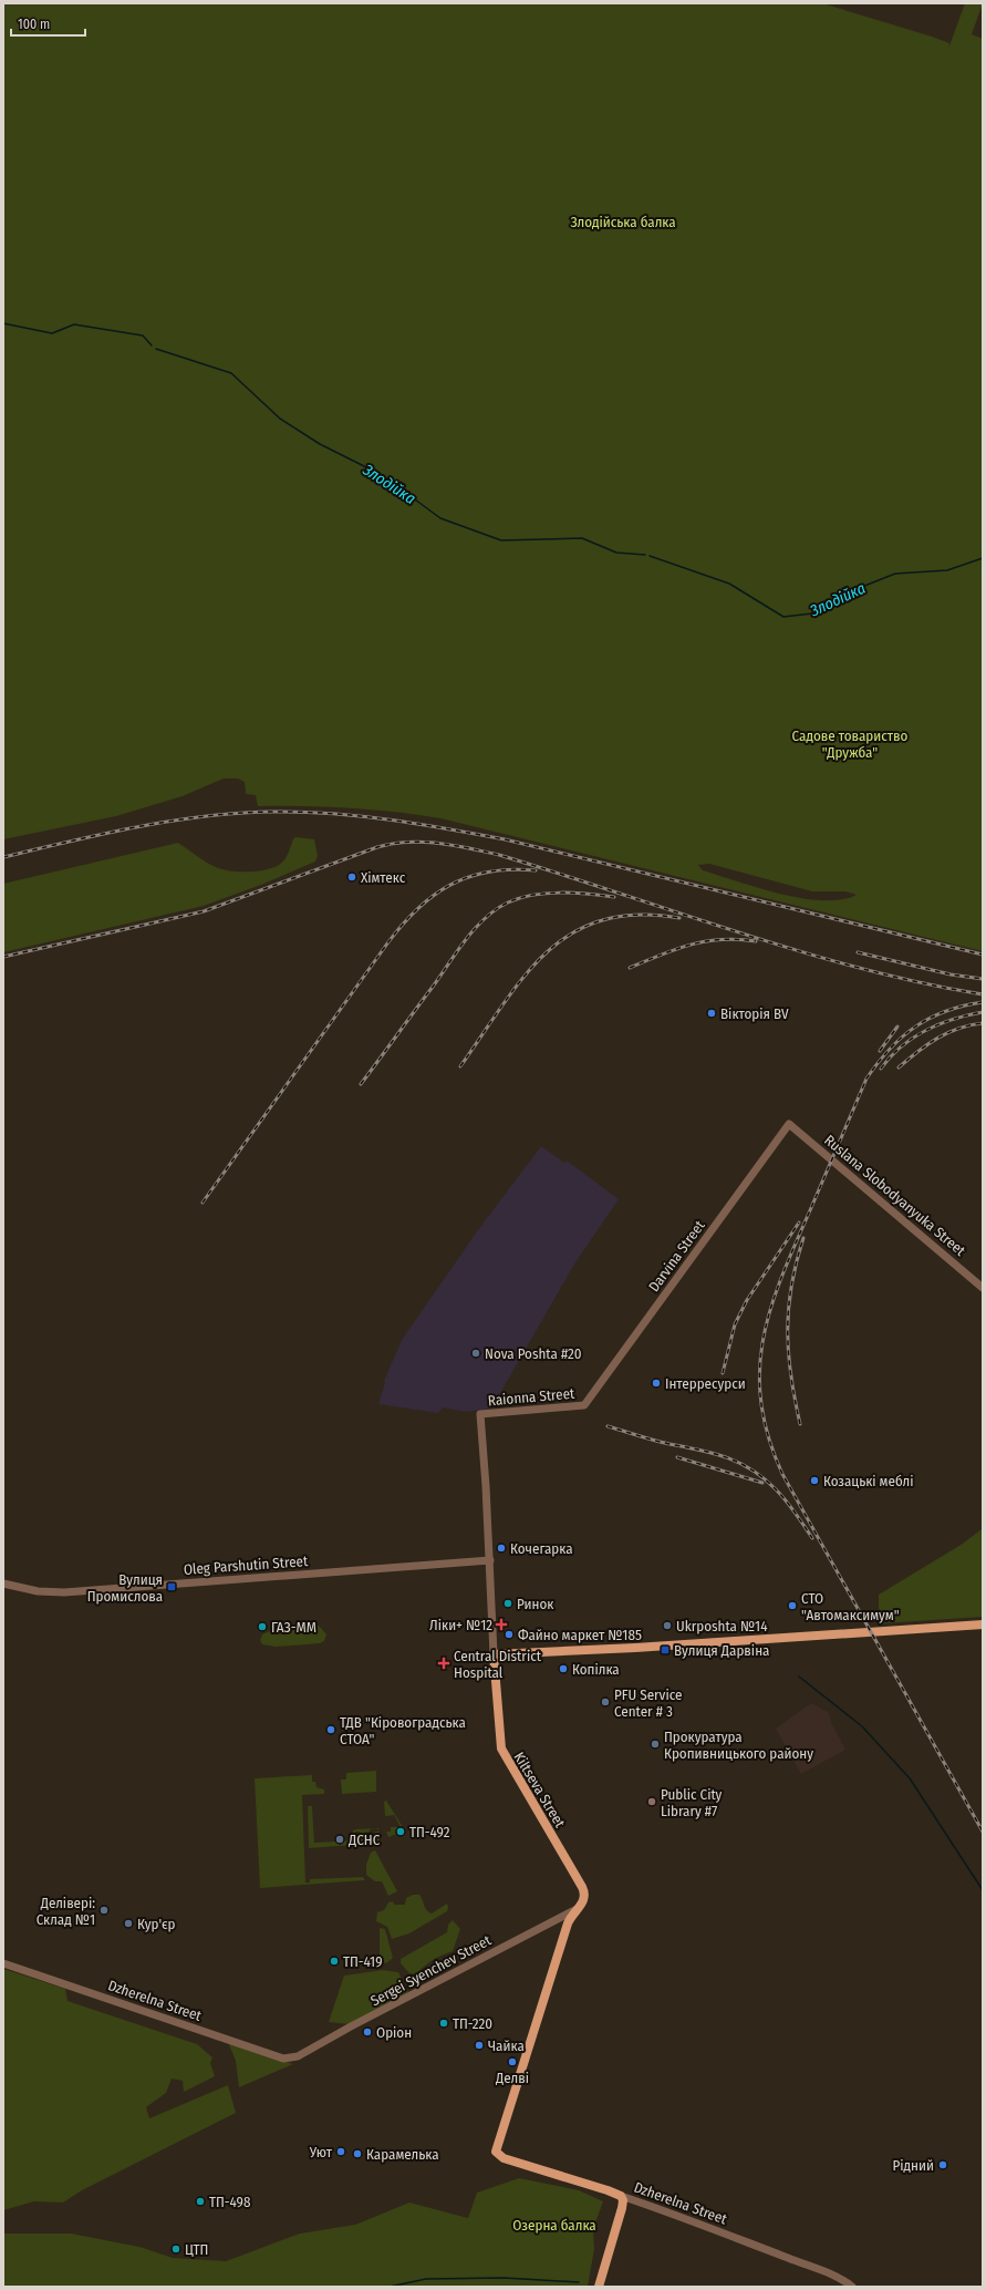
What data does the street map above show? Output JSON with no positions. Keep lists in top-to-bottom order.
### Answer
{
  "streets": {
    "main road": ["Kiltseva Street", "Dzherelna Street"],
    "street": [
      "Ruslana Slobodyanyuka Street",
      "Darvina Street",
      "Raionna Street",
      "Oleg Parshutin Street",
      "Sergei Syenchev Street"
    ]
  },
  "crossings": [
    ["Ruslana Slobodyanyuka Street", "Darvina Street"],
    ["Darvina Street", "Raionna Street"],
    ["Raionna Street", "Kiltseva Street"],
    ["Oleg Parshutin Street", "Kiltseva Street"],
    ["Kiltseva Street", "Sergei Syenchev Street"],
    ["Kiltseva Street", "Dzherelna Street"],
    ["Sergei Syenchev Street", "Dzherelna Street"]
  ],
  "water": ["Злодійка"],
  "parks": ["Злодійська балка", "Садове товариство \"Дружба\"", "Озерна балка"],
  "places": {
    "other": [
      "Хімтекс",
      "Вікторія BV",
      "Nova Poshta #20",
      "Інтерресурси",
      "Козацькі меблі",
      "Кочегарка",
      "Ринок",
      "СТО \"Автомаксимум\"",
      "Ukrposhta №14",
      "ГАЗ-ММ",
      "Файно маркет №185",
      "Копілка",
      "PFU Service Center # 3",
      "ТДВ \"Кіровоградська СТОА\"",
      "Прокуратура Кропивницького району",
      "Public City Library #7",
      "ТП-492",
      "ДСНС",
      "Делівері: Склад №1",
      "Кур'єр",
      "ТП-419",
      "ТП-220",
      "Оріон",
      "Чайка",
      "Делві",
      "Уют",
      "Карамелька",
      "Рідний",
      "ТП-498",
      "ЦТП"
    ],
    "transit": ["Вулиця Промислова", "Вулиця Дарвіна"],
    "health": ["Ліки+ №12", "Central District Hospital"]
  },
  "scale_bar": "100 m"
}
